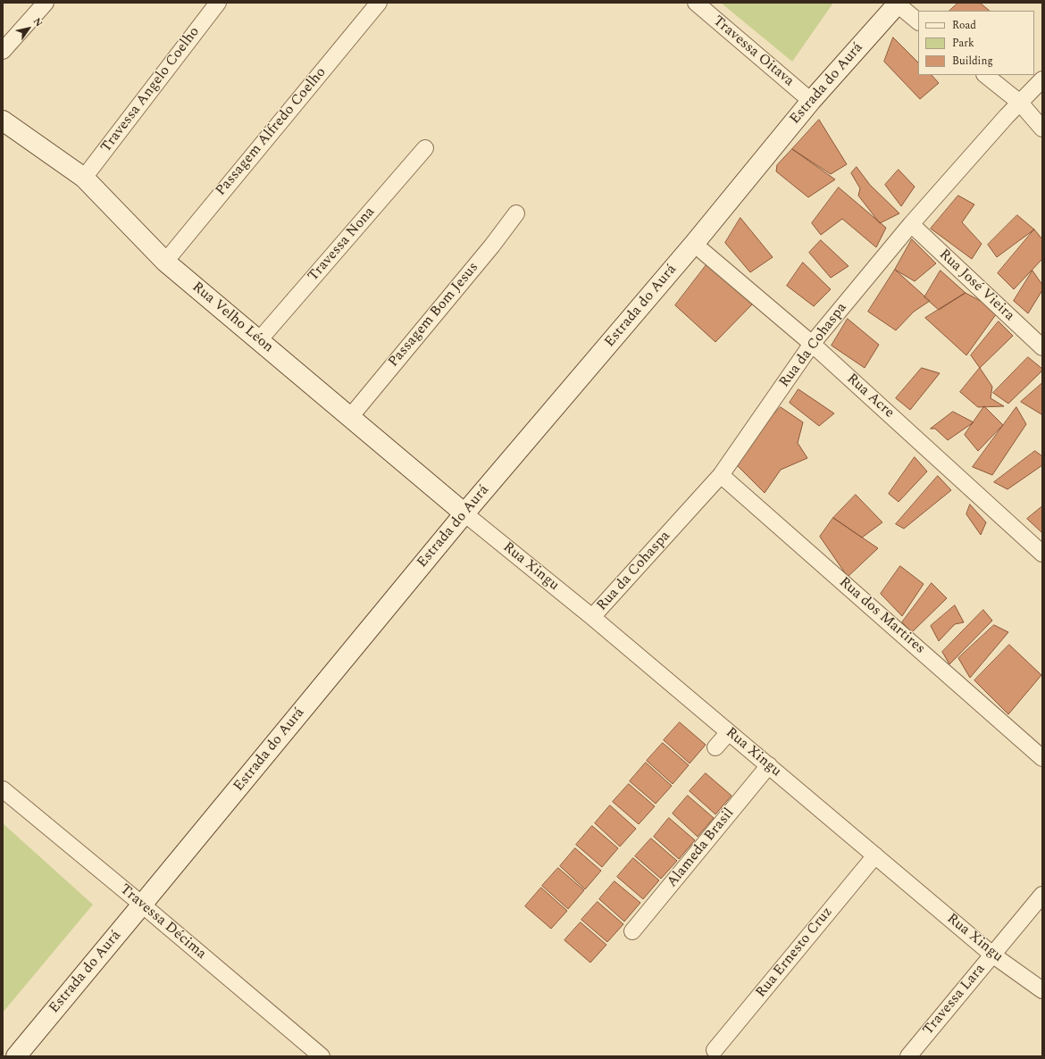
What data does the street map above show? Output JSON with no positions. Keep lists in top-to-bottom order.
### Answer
{
  "streets": {
    "street": [
      "Travessa Oitava",
      "Estrada do Aurá",
      "Travessa Angelo Coelho",
      "Passagem Alfredo Coelho",
      "Travessa Nona",
      "Rua José Vieira",
      "Passagem Bom Jesus",
      "Rua Velho Léon",
      "Rua da Cohaspa",
      "Rua Acre",
      "Rua Xingu",
      "Rua dos Martires",
      "Alameda Brasil",
      "Travessa Décima",
      "Rua Ernesto Cruz",
      "Travessa Lara"
    ]
  },
  "crossings": [
    ["Travessa Oitava", "Estrada do Aurá"],
    ["Estrada do Aurá", "Rua Velho Léon"],
    ["Estrada do Aurá", "Rua Acre"],
    ["Estrada do Aurá", "Rua Xingu"],
    ["Estrada do Aurá", "Travessa Décima"],
    ["Travessa Angelo Coelho", "Rua Velho Léon"],
    ["Passagem Alfredo Coelho", "Rua Velho Léon"],
    ["Travessa Nona", "Rua Velho Léon"],
    ["Rua José Vieira", "Rua da Cohaspa"],
    ["Passagem Bom Jesus", "Rua Velho Léon"],
    ["Rua Velho Léon", "Rua Xingu"],
    ["Rua da Cohaspa", "Rua Acre"],
    ["Rua da Cohaspa", "Rua Xingu"],
    ["Rua da Cohaspa", "Rua dos Martires"],
    ["Rua Xingu", "Alameda Brasil"],
    ["Rua Xingu", "Rua Ernesto Cruz"],
    ["Rua Xingu", "Travessa Lara"]
  ],
  "legend": ["Road", "Park", "Building"],
  "north": "top right"
}
